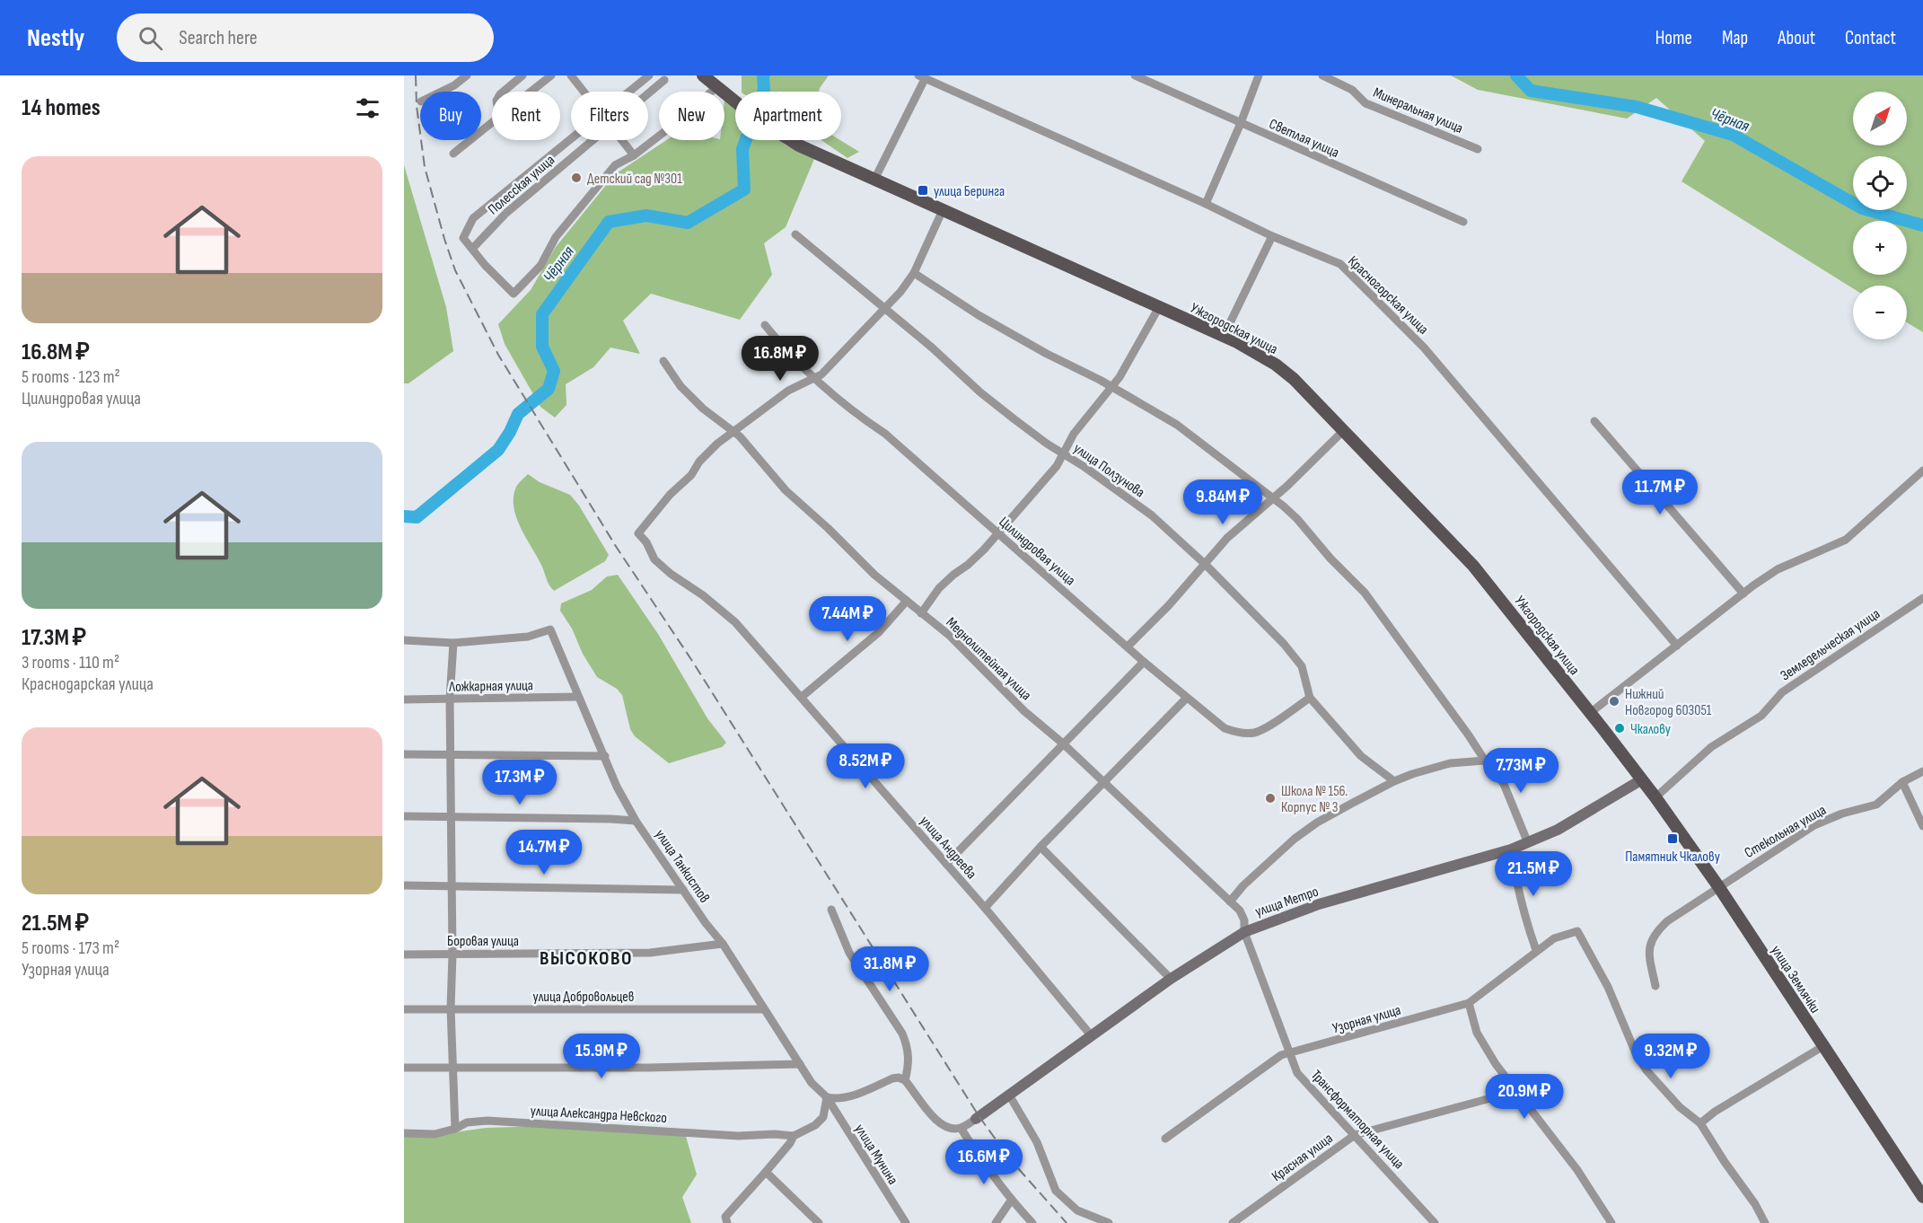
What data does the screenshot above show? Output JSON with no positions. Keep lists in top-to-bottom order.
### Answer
{
  "streets": {
    "main road": ["Ужгородская улица", "улица Землячки"],
    "street": [
      "Минеральная улица",
      "Светлая улица",
      "Полесская улица",
      "Красногорская улица",
      "улица Ползунова",
      "Цилиндровая улица",
      "Земледельческая улица",
      "Меднолитейная улица",
      "Ложкарная улица",
      "Стекольная улица",
      "улица Андреева",
      "улица Танкистов",
      "улица Метро",
      "Боровая улица",
      "улица Добровольцев",
      "Узорная улица",
      "улица Александра Невского",
      "Трансформаторная улица",
      "улица Мунина",
      "Красная улица"
    ]
  },
  "crossings": [
    ["Ужгородская улица", "улица Метро"],
    ["Ужгородская улица", "улица Землячки"],
    ["улица Ползунова", "Цилиндровая улица"],
    ["улица Ползунова", "улица Метро"],
    ["Земледельческая улица", "улица Землячки"],
    ["Меднолитейная улица", "улица Андреева"],
    ["Меднолитейная улица", "улица Метро"],
    ["Меднолитейная улица", "Трансформаторная улица"],
    ["Ложкарная улица", "улица Танкистов"],
    ["Стекольная улица", "улица Землячки"],
    ["улица Андреева", "улица Метро"],
    ["улица Танкистов", "Боровая улица"],
    ["улица Танкистов", "улица Добровольцев"],
    ["улица Танкистов", "улица Мунина"],
    ["улица Метро", "улица Землячки"],
    ["улица Метро", "Трансформаторная улица"],
    ["Узорная улица", "Трансформаторная улица"],
    ["Трансформаторная улица", "Красная улица"]
  ],
  "districts": ["ВЫСОКОВО"],
  "water": ["Чёрная"],
  "places": {
    "other": [
      "Детский сад №301",
      "Нижний Новгород 603051",
      "Чкалову",
      "Школа № 156. Корпус № 3"
    ],
    "transit": ["улица Беринга", "Памятник Чкалову"]
  },
  "north": "top right",
  "page": {
    "header": "Nestly",
    "search": "Search here",
    "nav": [
      "Home",
      "Map",
      "About",
      "Contact"
    ],
    "heading": "14 homes",
    "map_buttons": ["+", "−"],
    "chip": [
      "Buy",
      "Rent",
      "Filters",
      "New",
      "Apartment"
    ],
    "list": [
      {
        "name": "16.8M ₽",
        "note": "5 rooms · 123 m² · Цилиндровая улица"
      },
      {
        "name": "17.3M ₽",
        "note": "3 rooms · 110 m² · Краснодарская улица"
      },
      {
        "name": "21.5M ₽",
        "note": "5 rooms · 173 m² · Узорная улица"
      }
    ],
    "price": [
      "16.8M ₽",
      "11.7M ₽",
      "9.84M ₽",
      "7.44M ₽",
      "8.52M ₽",
      "7.73M ₽",
      "17.3M ₽",
      "14.7M ₽",
      "21.5M ₽",
      "31.8M ₽",
      "15.9M ₽",
      "9.32M ₽",
      "20.9M ₽",
      "16.6M ₽"
    ]
  }
}
